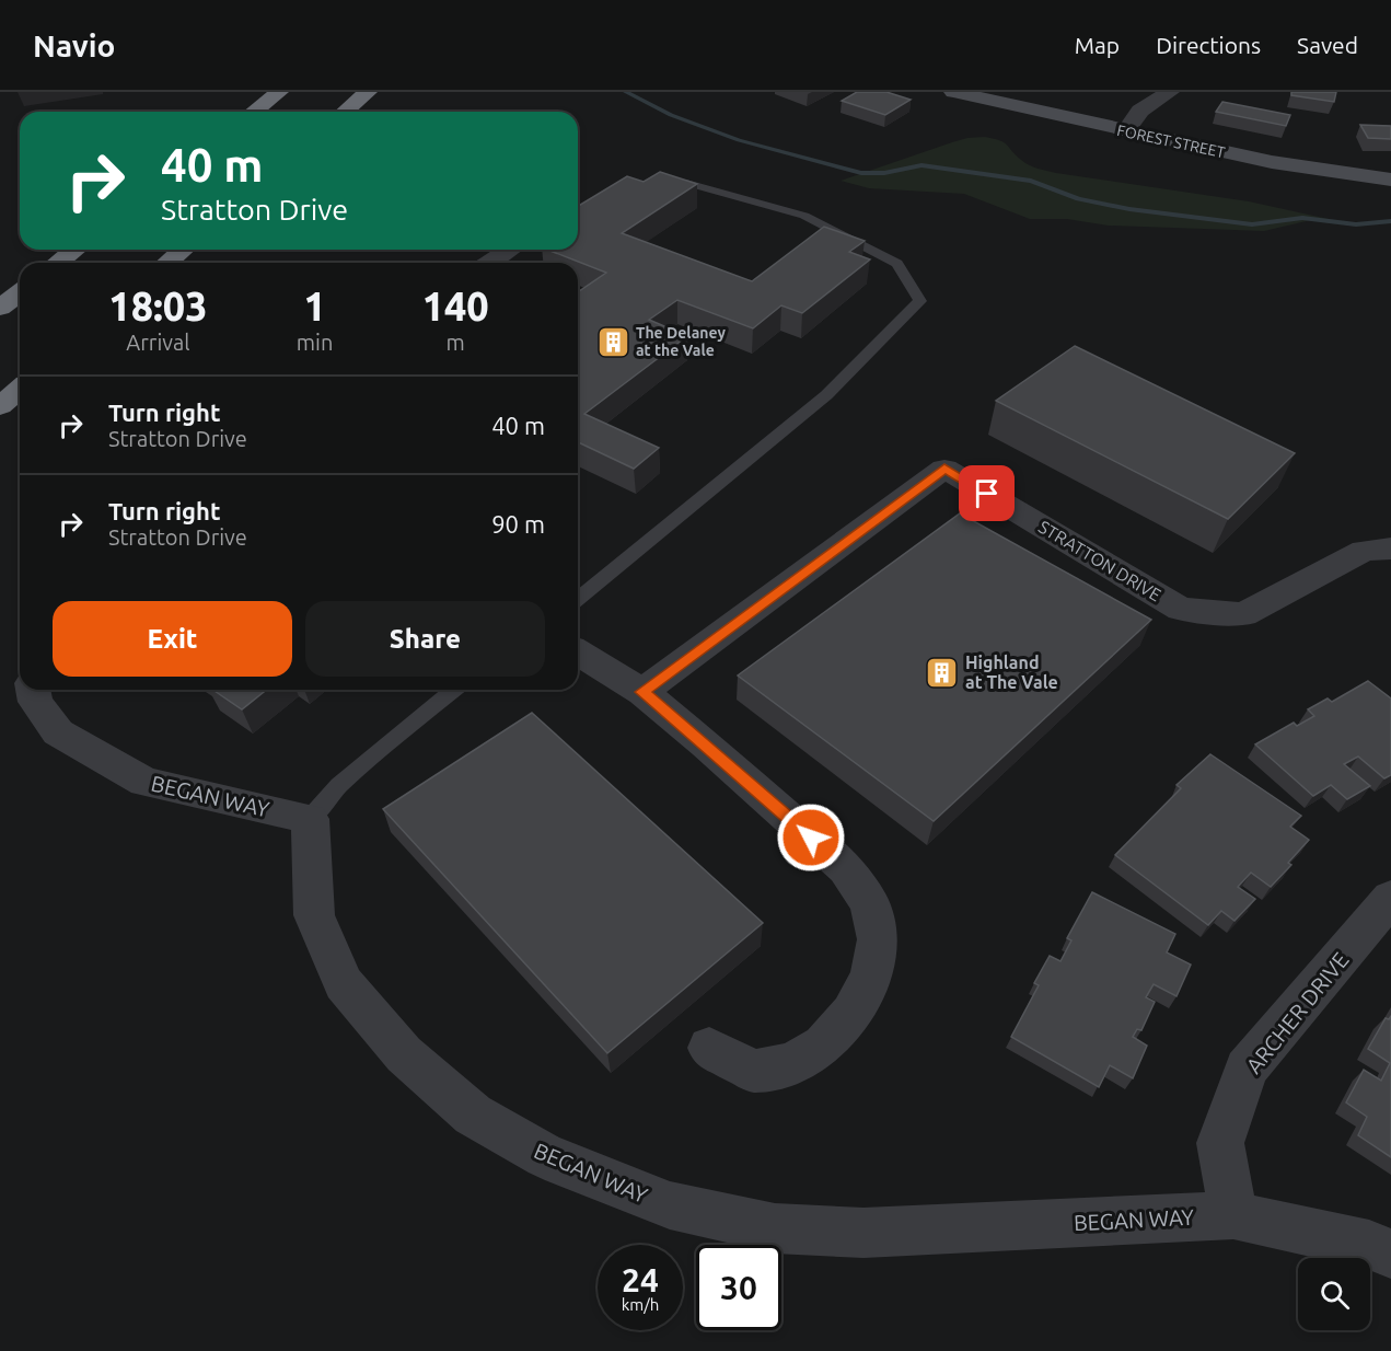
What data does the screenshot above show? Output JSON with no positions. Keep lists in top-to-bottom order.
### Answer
{
  "streets": {
    "main road": ["FOREST STREET"],
    "street": ["STRATTON DRIVE", "BEGAN WAY", "ARCHER DRIVE"]
  },
  "crossings": [
    ["BEGAN WAY", "ARCHER DRIVE"]
  ],
  "places": {
    "building": ["The Delaney at the Vale", "Highland at The Vale"]
  },
  "page": {
    "header": "Navio",
    "nav": ["Map", "Directions", "Saved"],
    "turn": ["40 m", "Stratton Drive"],
    "eta": [
      "18:03",
      "Arrival",
      "1",
      "min",
      "140",
      "m"
    ],
    "list": [
      {
        "name": "Turn right",
        "note": "Stratton Drive",
        "value": "40 m"
      },
      {
        "name": "Turn right",
        "note": "Stratton Drive",
        "value": "90 m"
      }
    ],
    "buttons": ["Exit", "Share"],
    "speed": "24 km/h",
    "limit": "30"
  }
}
